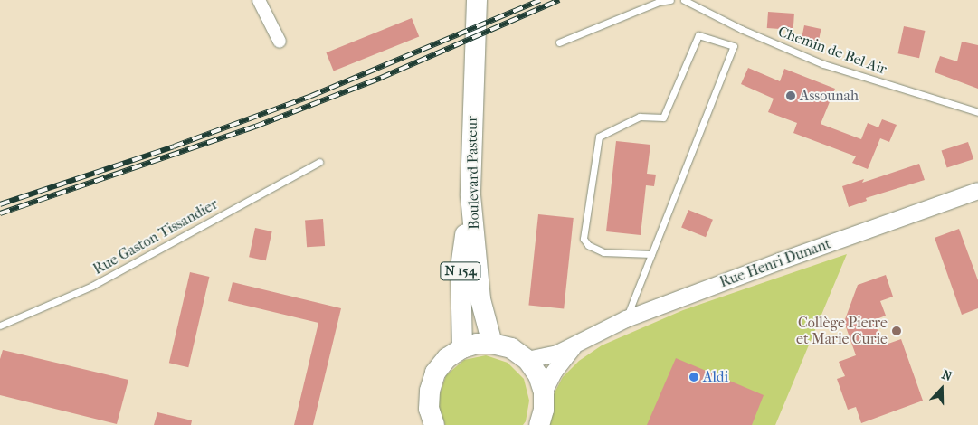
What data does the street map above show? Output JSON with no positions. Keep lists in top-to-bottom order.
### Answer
{
  "streets": {
    "main road": ["Boulevard Pasteur", "N 154"],
    "street": ["Rue Henri Dunant"],
    "lane": ["Chemin de Bel Air", "Rue Gaston Tissandier"]
  },
  "crossings": [
    ["Boulevard Pasteur", "N 154"]
  ],
  "places": ["Assounah", "Collège Pierre et Marie Curie", "Aldi"],
  "north": "top"
}
